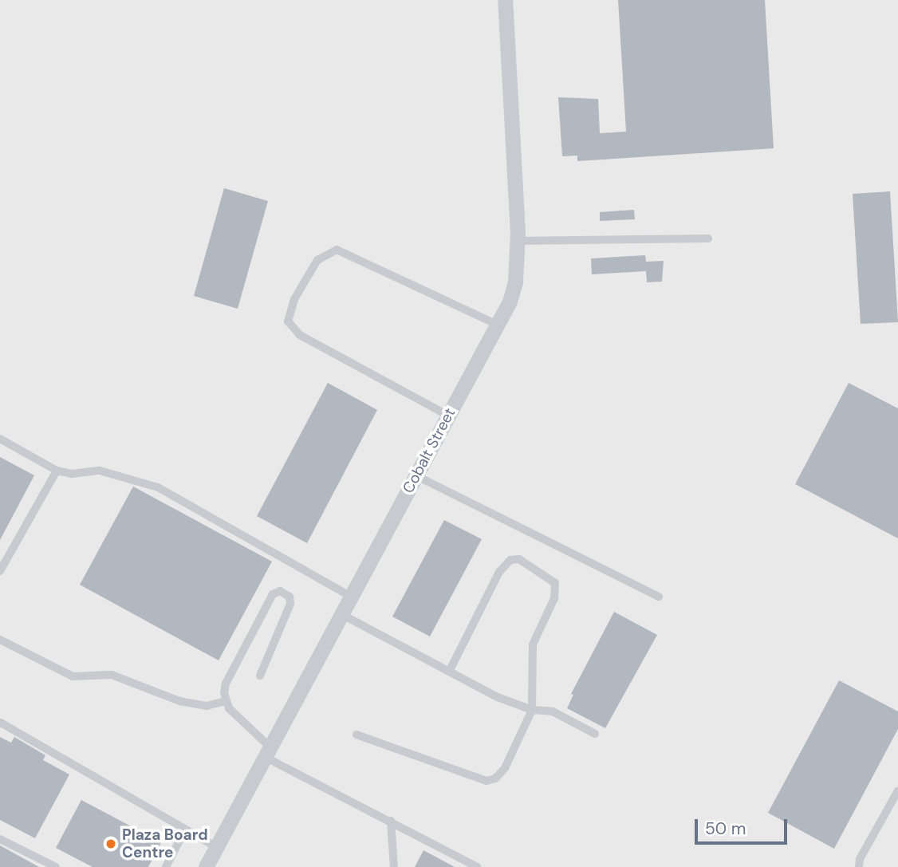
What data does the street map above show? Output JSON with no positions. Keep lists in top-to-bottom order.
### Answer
{
  "streets": {
    "street": ["Cobalt Street"]
  },
  "places": ["Plaza Board Centre"],
  "scale_bar": "50 m"
}
